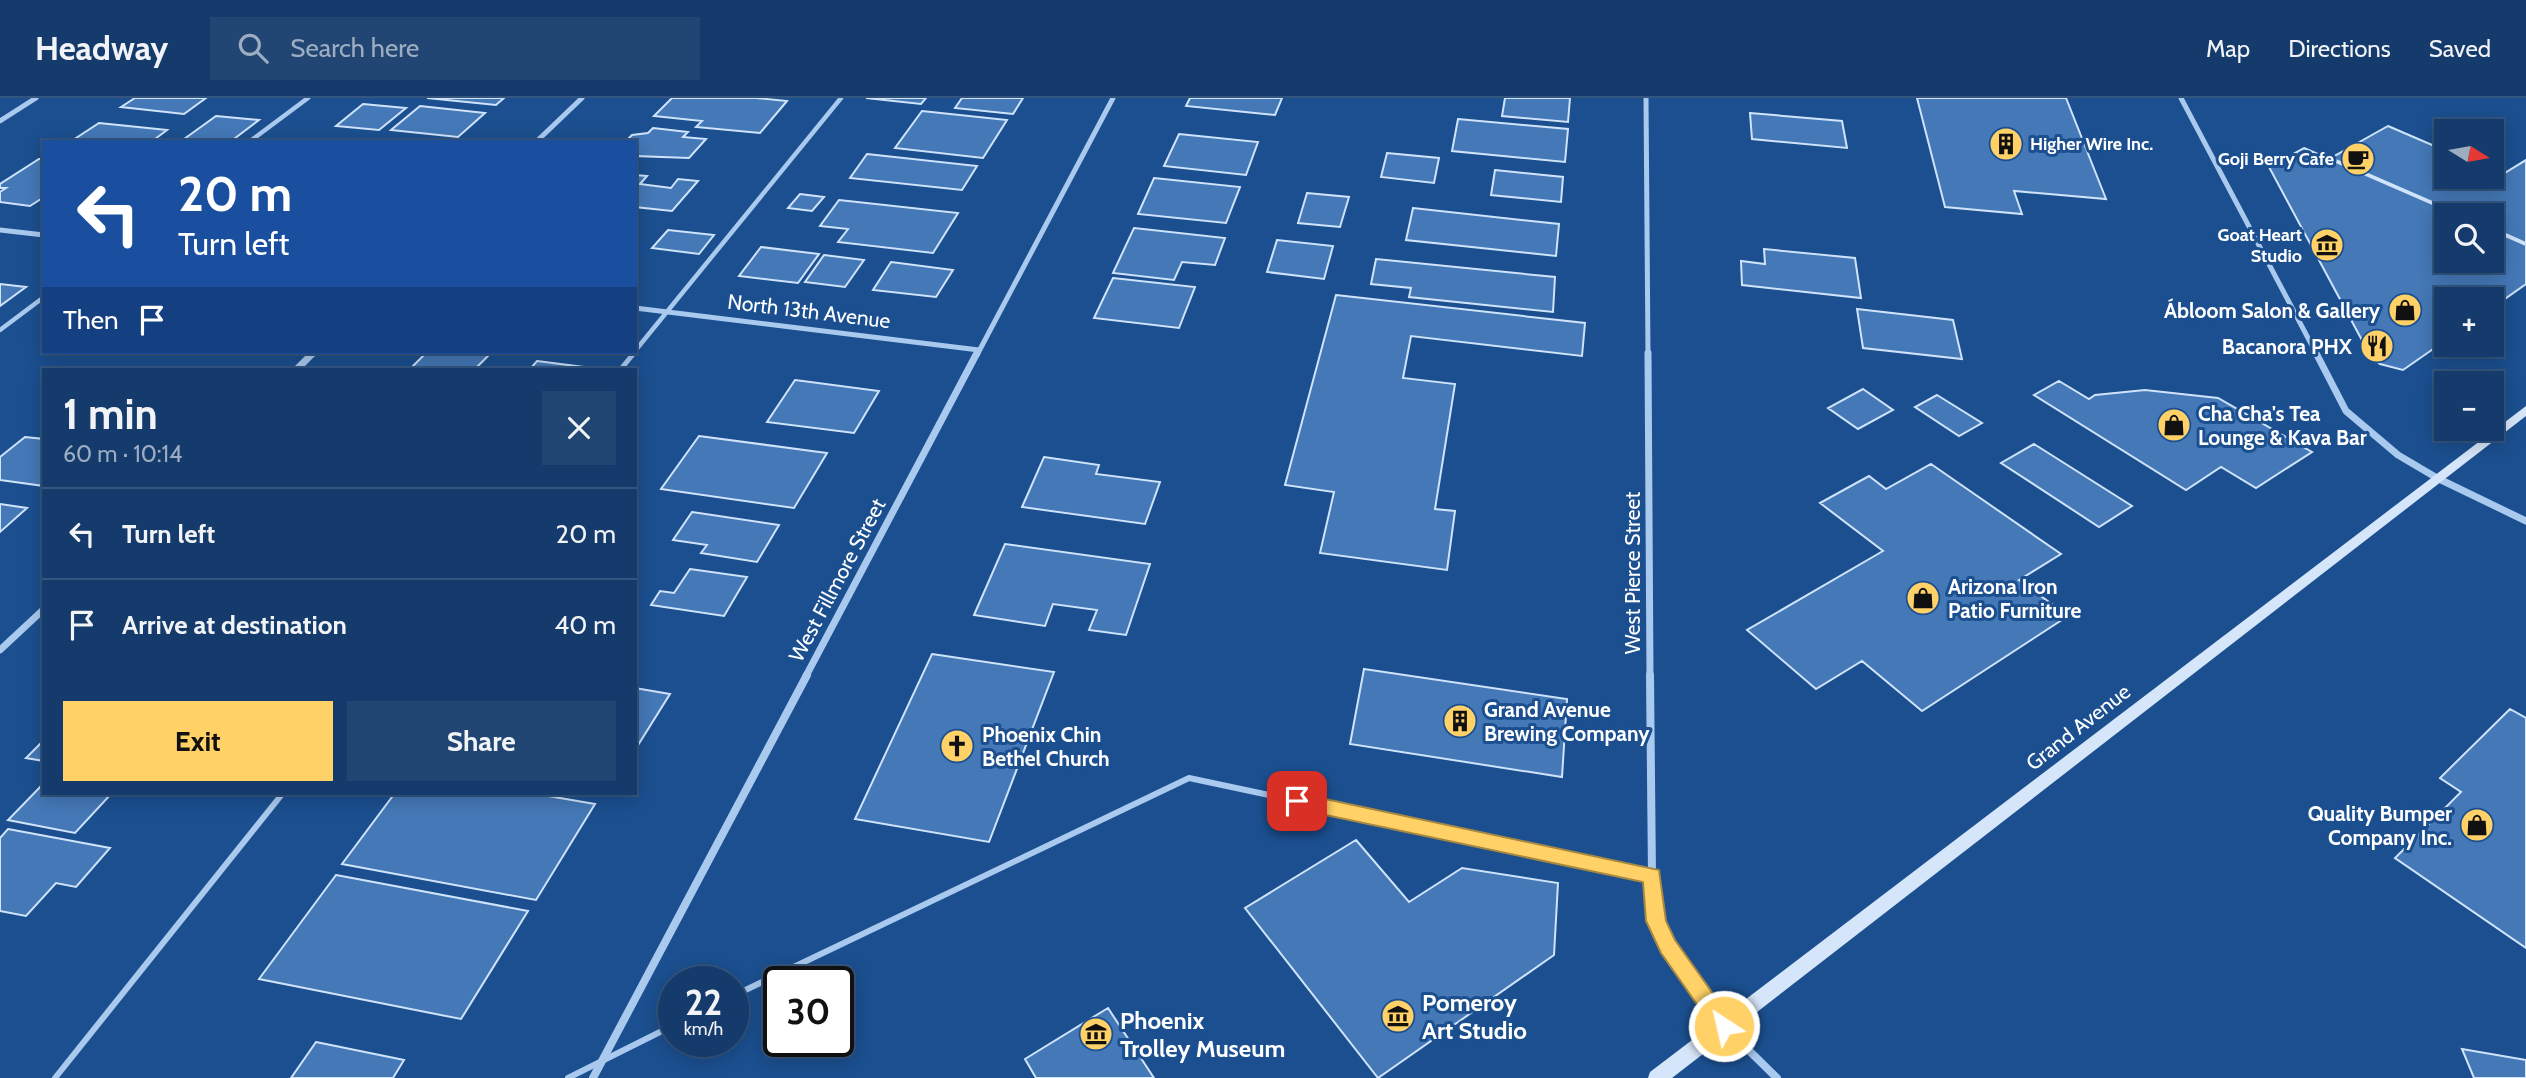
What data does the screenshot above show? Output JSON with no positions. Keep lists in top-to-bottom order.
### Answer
{
  "streets": {
    "main road": ["Grand Avenue"],
    "street": ["North 13th Avenue", "West Pierce Street", "West Fillmore Street"]
  },
  "crossings": [
    ["North 13th Avenue", "West Fillmore Street"],
    ["West Pierce Street", "Grand Avenue"]
  ],
  "places": {
    "building": ["Higher Wire Inc.", "Grand Avenue Brewing Company"],
    "cafe": ["Goji Berry Cafe"],
    "museum": ["Goat Heart Studio", "Pomeroy Art Studio", "Phoenix Trolley Museum"],
    "shop": [
      "Ábloom Salon & Gallery",
      "Cha Cha's Tea Lounge & Kava Bar",
      "Arizona Iron Patio Furniture",
      "Quality Bumper Company Inc."
    ],
    "restaurant": ["Bacanora PHX"],
    "church": ["Phoenix Chin Bethel Church"]
  },
  "north": "right",
  "page": {
    "header": "Headway",
    "search": "Search here",
    "nav": ["Map", "Directions", "Saved"],
    "map_buttons": ["+", "−"],
    "turn": ["20 m", "Turn left"],
    "then": "Then",
    "heading": ["1 min", "60 m · 10:14"],
    "list": [
      {
        "name": "Turn left",
        "value": "20 m"
      },
      {
        "name": "Arrive at destination",
        "value": "40 m"
      }
    ],
    "buttons": ["Exit", "Share"],
    "speed": "22 km/h",
    "limit": "30"
  }
}
